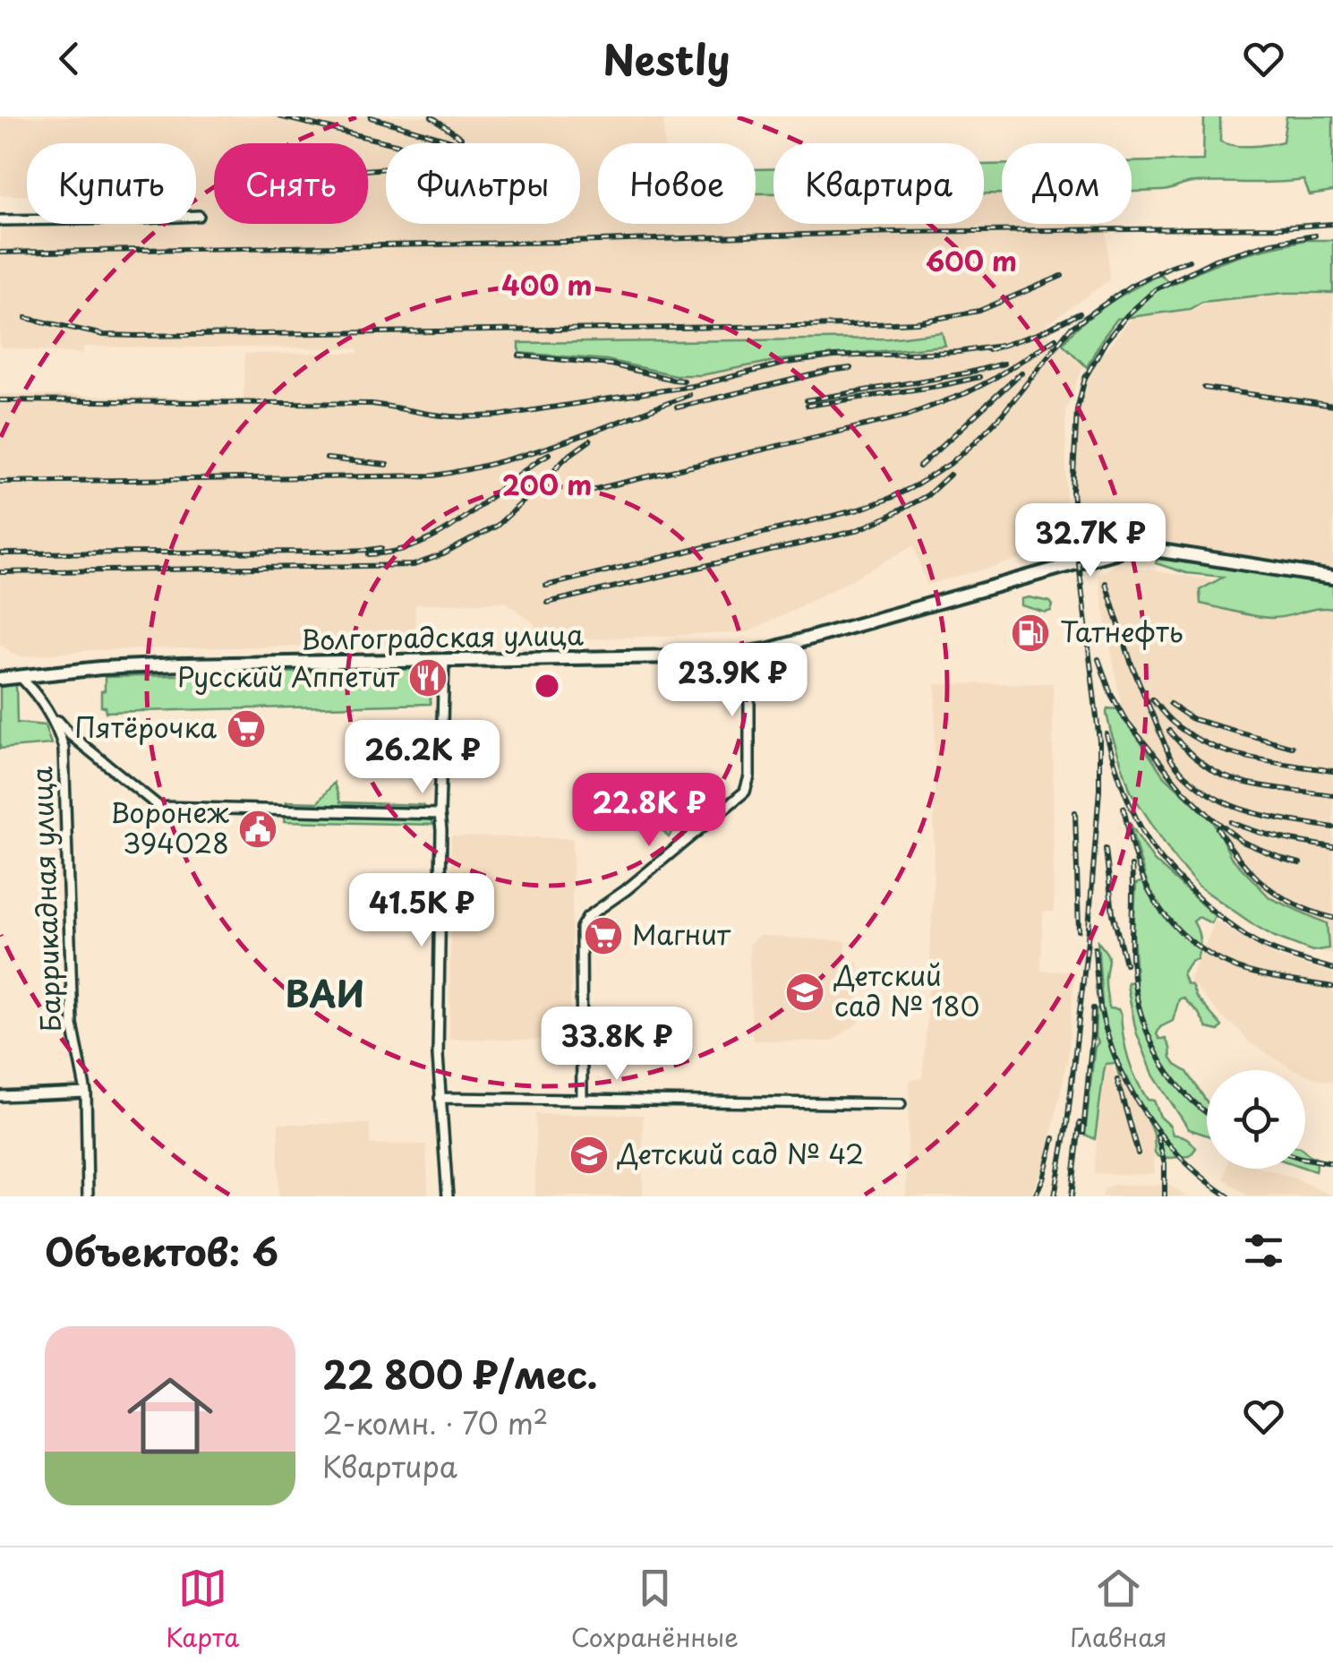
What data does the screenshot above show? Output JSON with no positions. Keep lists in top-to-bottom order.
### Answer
{
  "streets": {
    "main road": ["Волгоградская улица"],
    "street": ["Баррикадная улица"]
  },
  "crossings": [
    ["Волгоградская улица", "Баррикадная улица"]
  ],
  "districts": ["ВАИ"],
  "places": {
    "fuel station": ["Татнефть"],
    "restaurant": ["Русский Аппетит"],
    "supermarket": ["Пятёрочка", "Магнит"],
    "public building": ["Воронеж 394028"],
    "school or university": ["Детский сад № 180", "Детский сад № 42"]
  },
  "page": {
    "header": "Nestly",
    "chip": [
      "Купить",
      "Снять",
      "Фильтры",
      "Новое",
      "Квартира",
      "Дом"
    ],
    "price": [
      "32.7K ₽",
      "23.9K ₽",
      "26.2K ₽",
      "22.8K ₽",
      "41.5K ₽",
      "33.8K ₽"
    ],
    "heading": "Объектов: 6",
    "list": [
      {
        "name": "22 800 ₽/мес.",
        "note": "2-комн. · 70 m² · Квартира"
      }
    ],
    "tabs": ["Карта", "Сохранённые", "Главная"]
  },
  "rings": ["600 m", "400 m", "200 m"]
}
